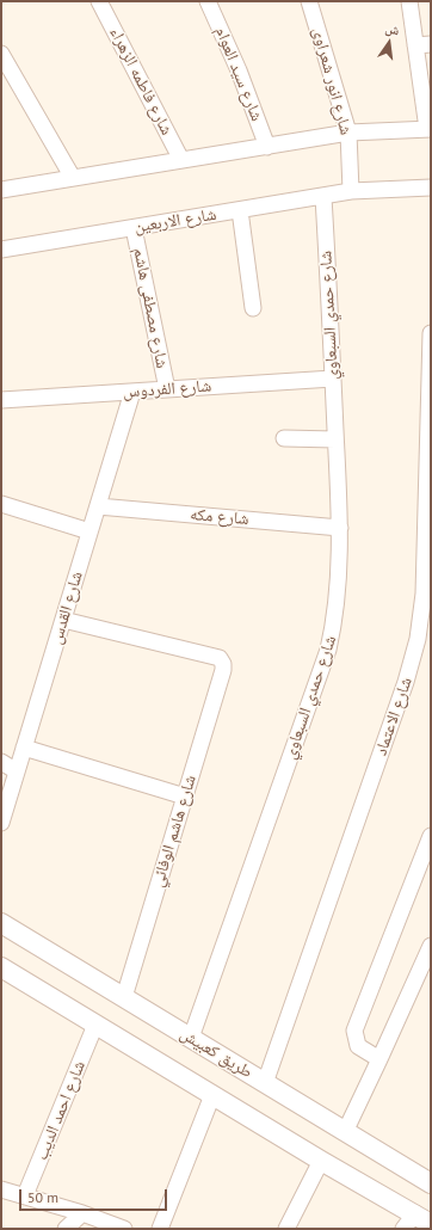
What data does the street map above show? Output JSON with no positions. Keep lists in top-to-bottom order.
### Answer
{
  "streets": {
    "street": [
      "شارع سيد العوام",
      "شارع فاطمه الزهراء",
      "شارع انور شعراوى",
      "شارع الاربعين",
      "شارع مصطفى هاشم",
      "شارع حمدي السبعاوي",
      "شارع الفردوس",
      "شارع مكه",
      "شارع القدس",
      "شارع الاعتماد",
      "شارع هاشم الوفائي",
      "طريق كعبيش",
      "شارع احمد الديب"
    ]
  },
  "crossings": [
    ["شارع انور شعراوى", "شارع الاربعين"],
    ["شارع الاربعين", "شارع مصطفى هاشم"],
    ["شارع الاربعين", "شارع حمدي السبعاوي"],
    ["شارع مصطفى هاشم", "شارع الفردوس"],
    ["شارع حمدي السبعاوي", "شارع الفردوس"],
    ["شارع حمدي السبعاوي", "شارع مكه"],
    ["شارع حمدي السبعاوي", "طريق كعبيش"],
    ["شارع الفردوس", "شارع القدس"],
    ["شارع مكه", "شارع القدس"],
    ["شارع القدس", "شارع هاشم الوفائي"],
    ["شارع الاعتماد", "طريق كعبيش"],
    ["شارع هاشم الوفائي", "طريق كعبيش"]
  ],
  "scale_bar": "50 m",
  "north": "top"
}
